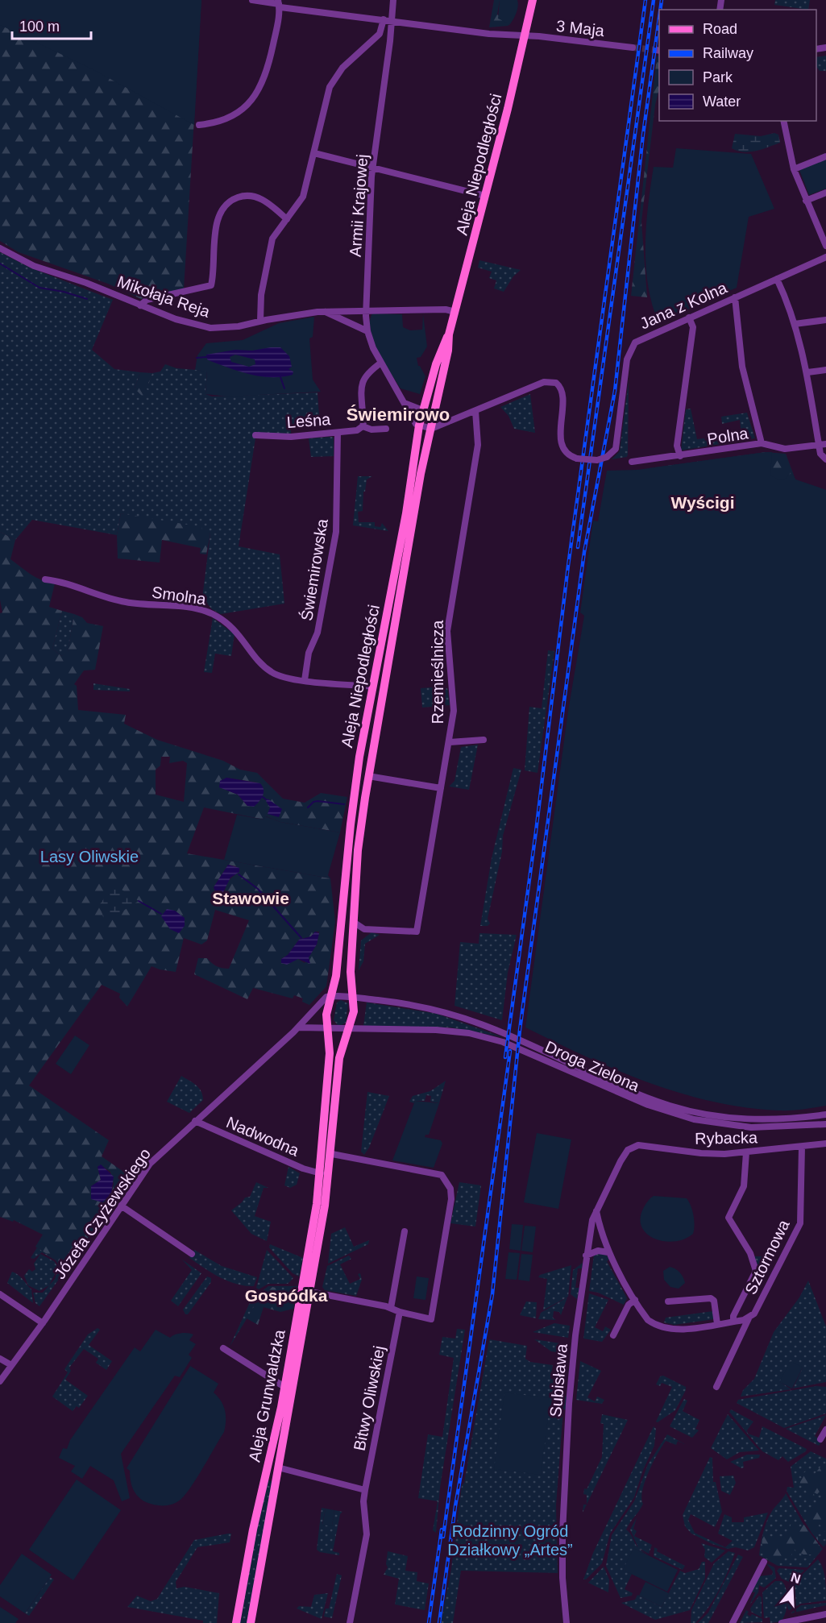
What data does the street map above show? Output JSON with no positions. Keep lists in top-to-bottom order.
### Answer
{
  "streets": {
    "main road": ["Aleja Niepodległości", "Aleja Grunwaldzka"],
    "street": [
      "3 Maja",
      "Armii Krajowej",
      "Mikołaja Reja",
      "Jana z Kolna",
      "Leśna",
      "Polna",
      "Świemirowska",
      "Smolna",
      "Rzemieślnicza",
      "Droga Zielona",
      "Nadwodna",
      "Rybacka",
      "Józefa Czyżewskiego",
      "Sztormowa",
      "Subisława",
      "Bitwy Oliwskiej"
    ]
  },
  "crossings": [
    ["3 Maja", "Aleja Niepodległości"],
    ["3 Maja", "Armii Krajowej"],
    ["Aleja Niepodległości", "Armii Krajowej"],
    ["Aleja Niepodległości", "Mikołaja Reja"],
    ["Aleja Niepodległości", "Jana z Kolna"],
    ["Aleja Niepodległości", "Smolna"],
    ["Aleja Niepodległości", "Droga Zielona"],
    ["Aleja Niepodległości", "Józefa Czyżewskiego"],
    ["Aleja Niepodległości", "Aleja Grunwaldzka"],
    ["Armii Krajowej", "Mikołaja Reja"],
    ["Jana z Kolna", "Rzemieślnicza"],
    ["Leśna", "Świemirowska"],
    ["Świemirowska", "Smolna"],
    ["Droga Zielona", "Aleja Grunwaldzka"],
    ["Nadwodna", "Józefa Czyżewskiego"],
    ["Nadwodna", "Aleja Grunwaldzka"],
    ["Rybacka", "Sztormowa"],
    ["Rybacka", "Subisława"],
    ["Sztormowa", "Subisława"]
  ],
  "districts": [
    "Świemirowo",
    "Wyścigi",
    "Stawowie",
    "Gospódka"
  ],
  "parks": ["Lasy Oliwskie", "Rodzinny Ogród Działkowy „Artes”"],
  "legend": [
    "Road",
    "Railway",
    "Park",
    "Water"
  ],
  "scale_bar": "100 m",
  "north": "top"
}
